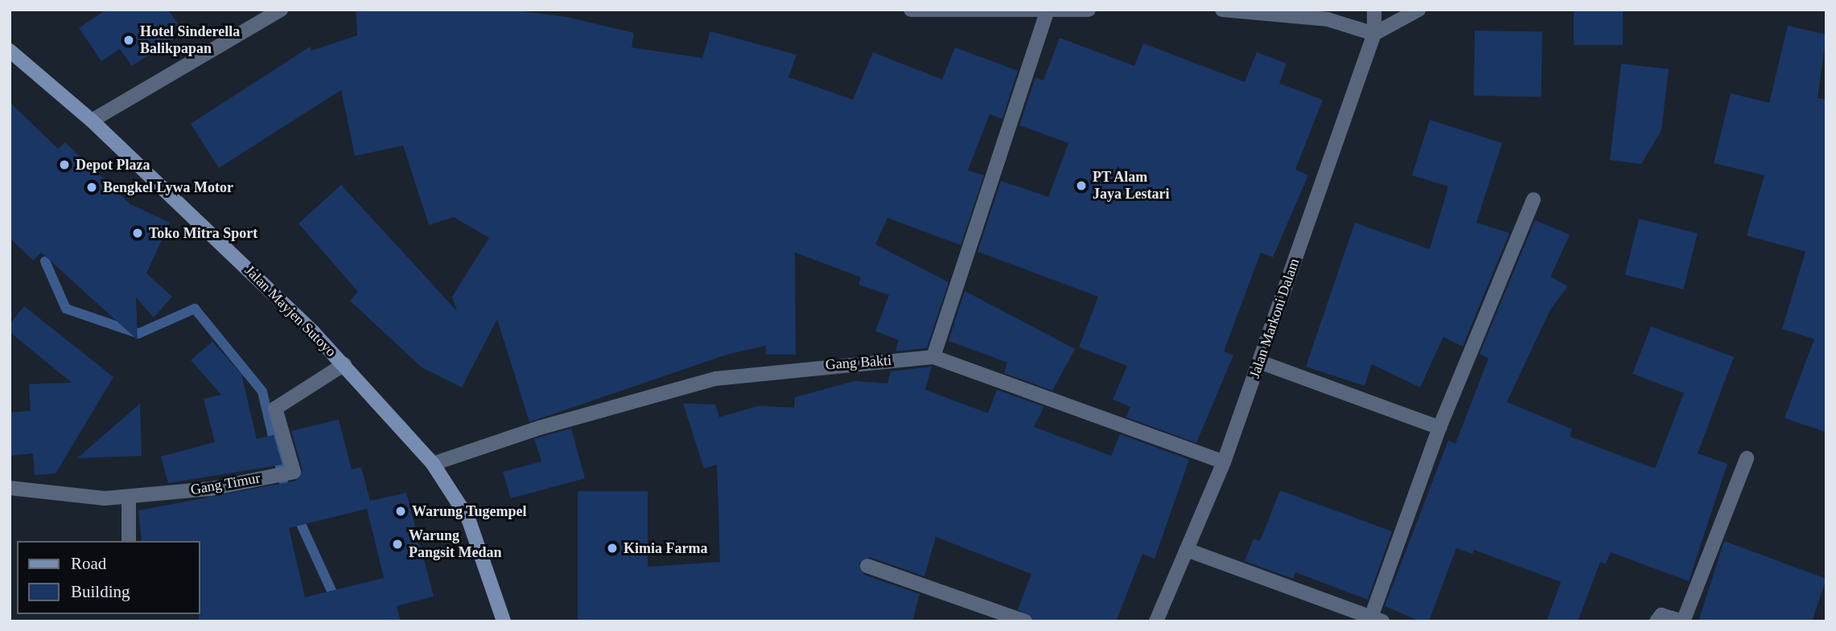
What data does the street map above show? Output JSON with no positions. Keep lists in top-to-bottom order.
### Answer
{
  "streets": {
    "main road": ["Jalan Mayjen Sutoyo"],
    "street": ["Jalan Markoni Dalam", "Gang Bakti", "Gang Timur"]
  },
  "crossings": [
    ["Jalan Mayjen Sutoyo", "Gang Bakti"],
    ["Jalan Mayjen Sutoyo", "Gang Timur"]
  ],
  "places": [
    "Hotel Sinderella Balikpapan",
    "Depot Plaza",
    "PT Alam Jaya Lestari",
    "Bengkel Lywa Motor",
    "Toko Mitra Sport",
    "Warung Tugempel",
    "Warung Pangsit Medan",
    "Kimia Farma"
  ],
  "legend": ["Road", "Building"]
}
